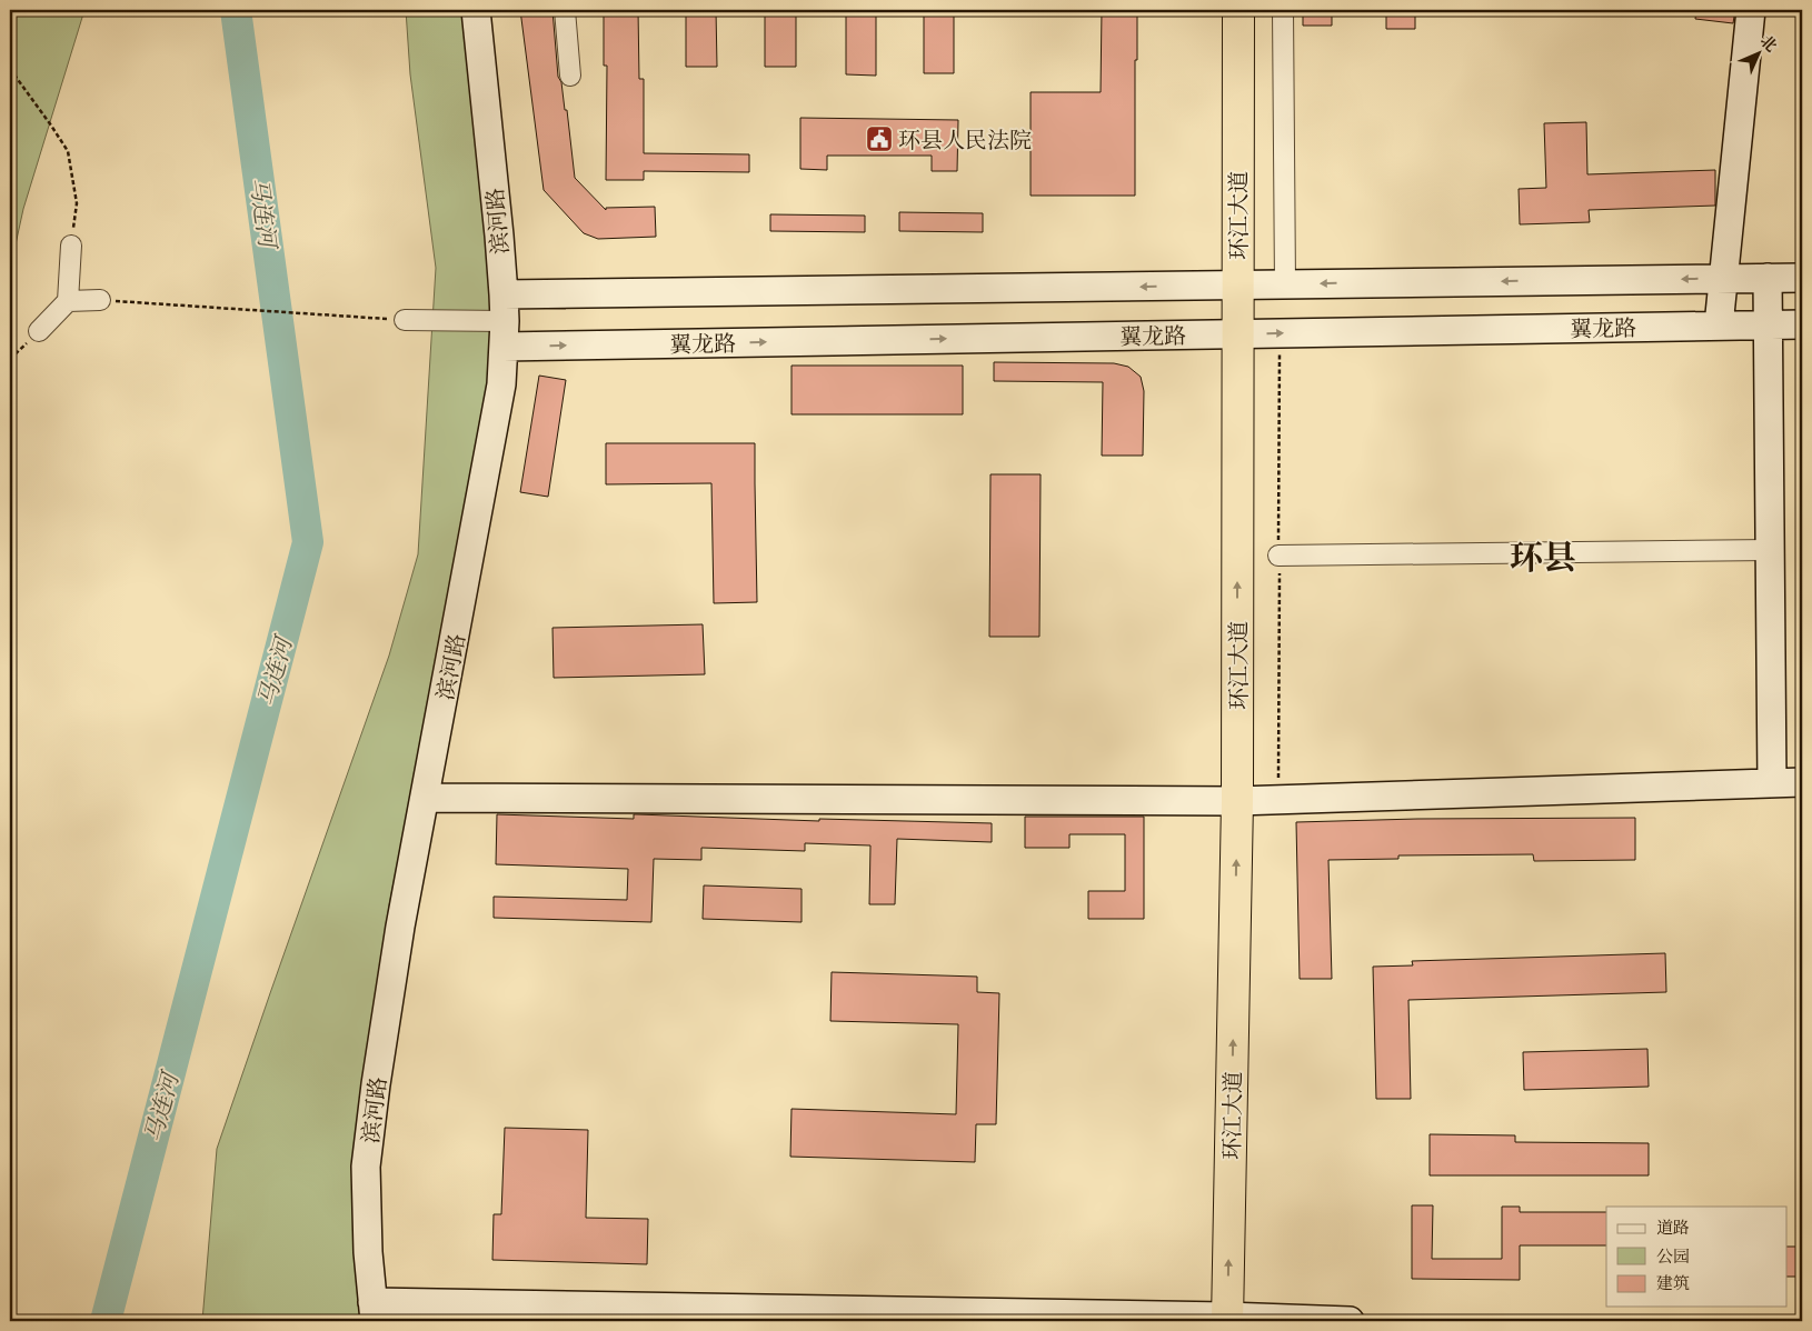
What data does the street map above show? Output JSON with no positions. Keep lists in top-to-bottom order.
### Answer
{
  "streets": {
    "highway": ["环江大道"],
    "main road": ["滨河路", "翼龙路"]
  },
  "crossings": [
    ["环江大道", "翼龙路"],
    ["滨河路", "翼龙路"]
  ],
  "districts": ["环县"],
  "water": ["马连河"],
  "places": {
    "public building": ["环县人民法院"]
  },
  "legend": ["道路", "公园", "建筑"],
  "north": "top right"
}
